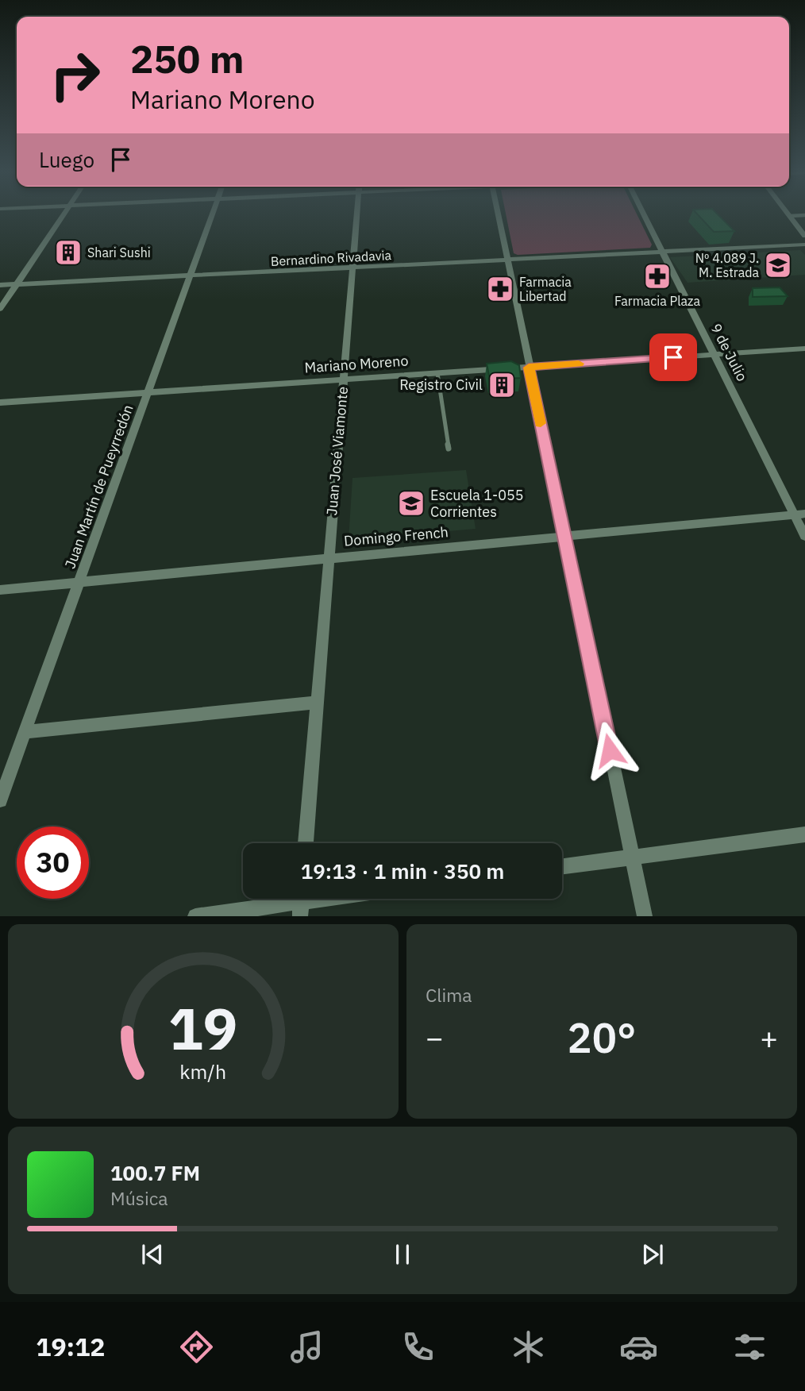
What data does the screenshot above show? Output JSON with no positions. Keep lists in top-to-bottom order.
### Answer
{
  "streets": {
    "street": [
      "Bernardino Rivadavia",
      "9 de Julio",
      "Mariano Moreno",
      "Juan José Viamonte",
      "Juan Martín de Pueyrredón",
      "Domingo French"
    ]
  },
  "crossings": [
    ["Bernardino Rivadavia", "9 de Julio"],
    ["Bernardino Rivadavia", "Juan José Viamonte"],
    ["Bernardino Rivadavia", "Juan Martín de Pueyrredón"],
    ["9 de Julio", "Mariano Moreno"],
    ["9 de Julio", "Domingo French"],
    ["Mariano Moreno", "Juan José Viamonte"],
    ["Mariano Moreno", "Juan Martín de Pueyrredón"],
    ["Juan José Viamonte", "Domingo French"],
    ["Juan Martín de Pueyrredón", "Domingo French"]
  ],
  "places": {
    "building": ["Shari Sushi", "Registro Civil"],
    "school or university": ["Nº 4.089 J. M. Estrada", "Escuela 1-055 Corrientes"],
    "pharmacy": ["Farmacia Plaza", "Farmacia Libertad"]
  },
  "page": {
    "turn": ["250 m", "Mariano Moreno"],
    "then": "Luego",
    "limit": "30",
    "trip": "19:13 · 1 min · 350 m",
    "tile": "Clima",
    "heat": ["−", "20°", "+"],
    "song": ["100.7 FM", "Música"],
    "tabs": "19:12",
    "gauge": ["19", "km/h"]
  }
}
